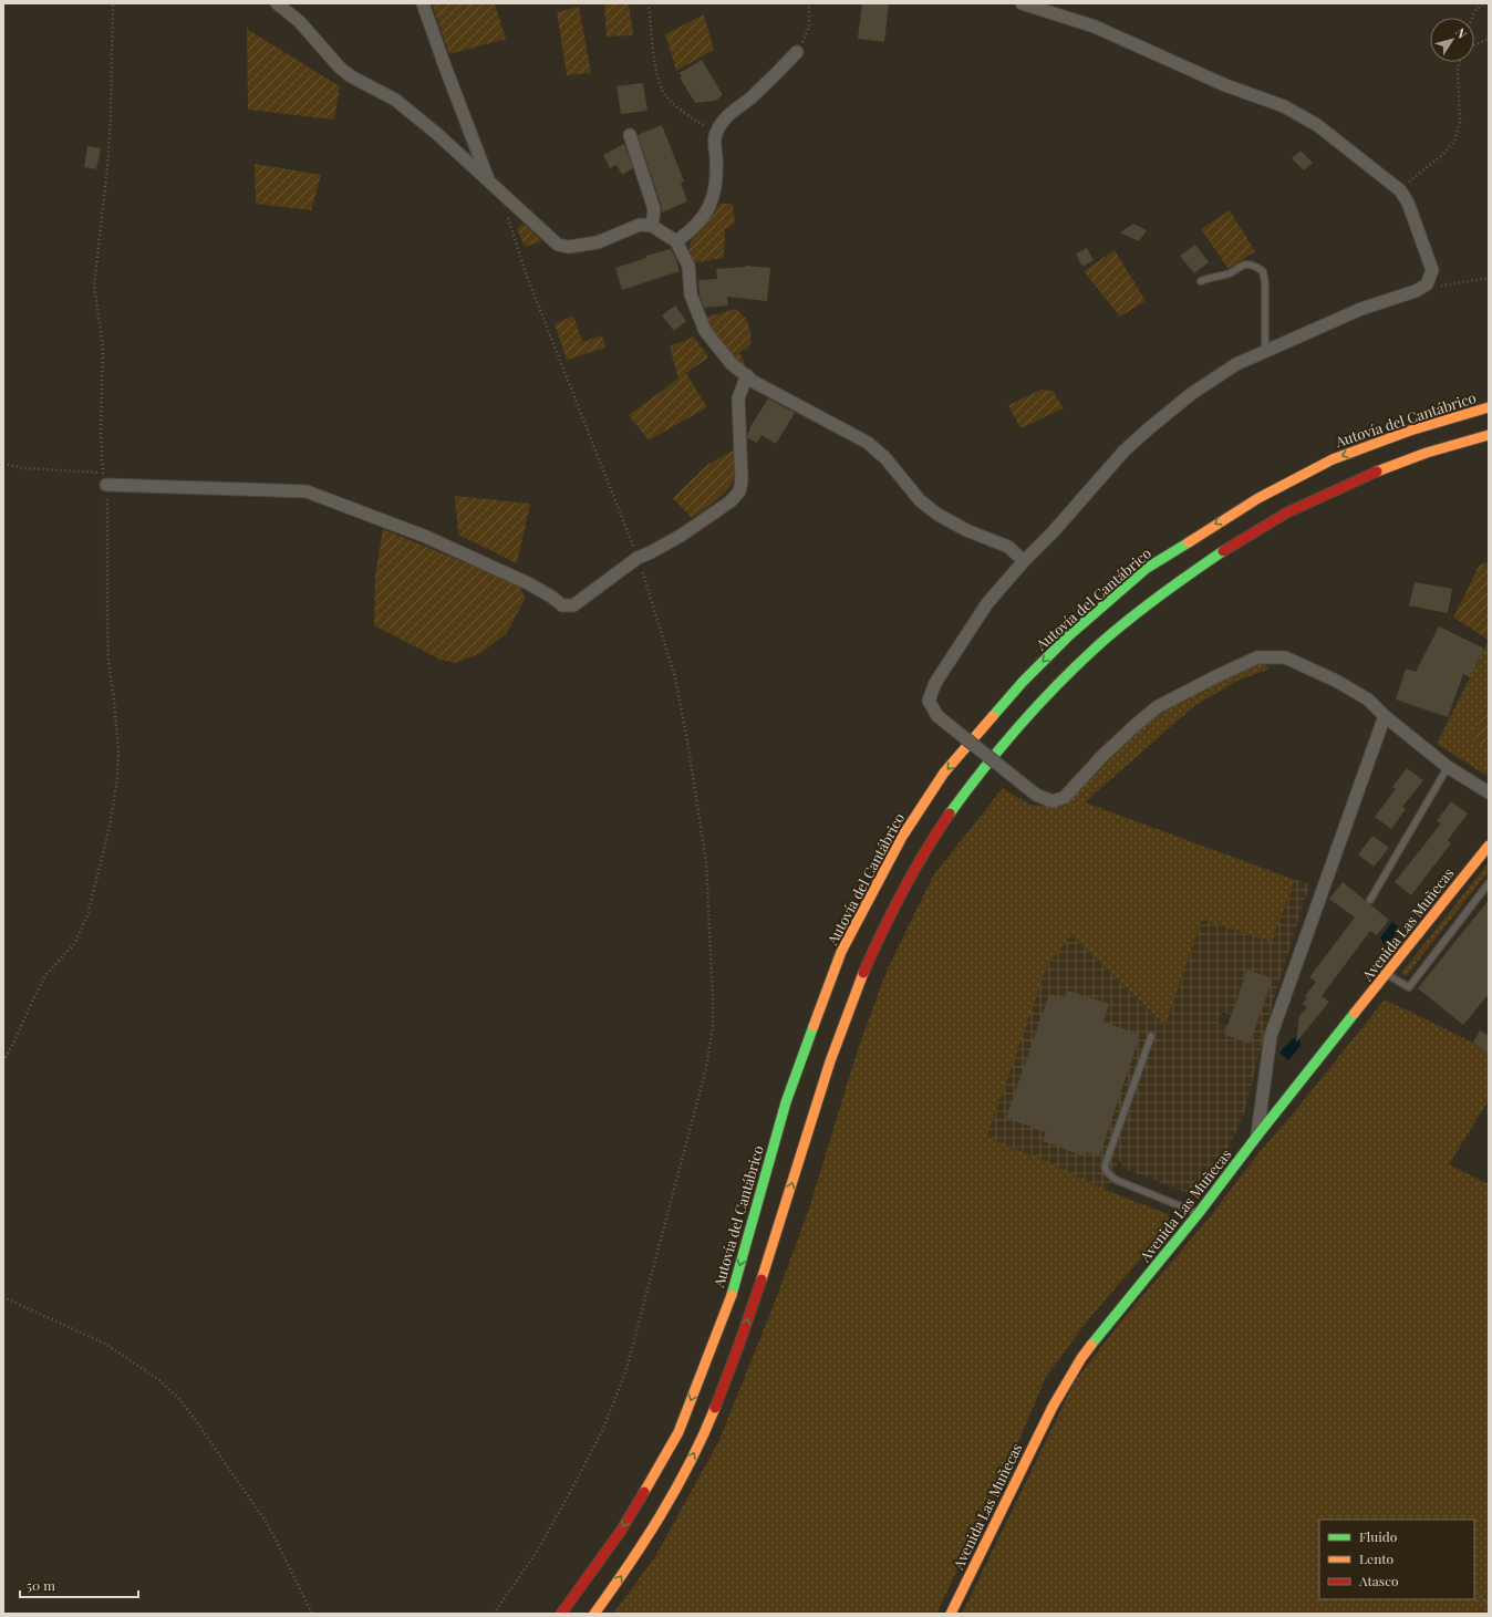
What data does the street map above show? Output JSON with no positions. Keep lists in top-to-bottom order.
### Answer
{
  "streets": {
    "main road": ["Autovía del Cantábrico", "Avenida Las Muñecas"]
  },
  "legend": ["Fluido", "Lento", "Atasco"],
  "scale_bar": "50 m",
  "north": "top right"
}
